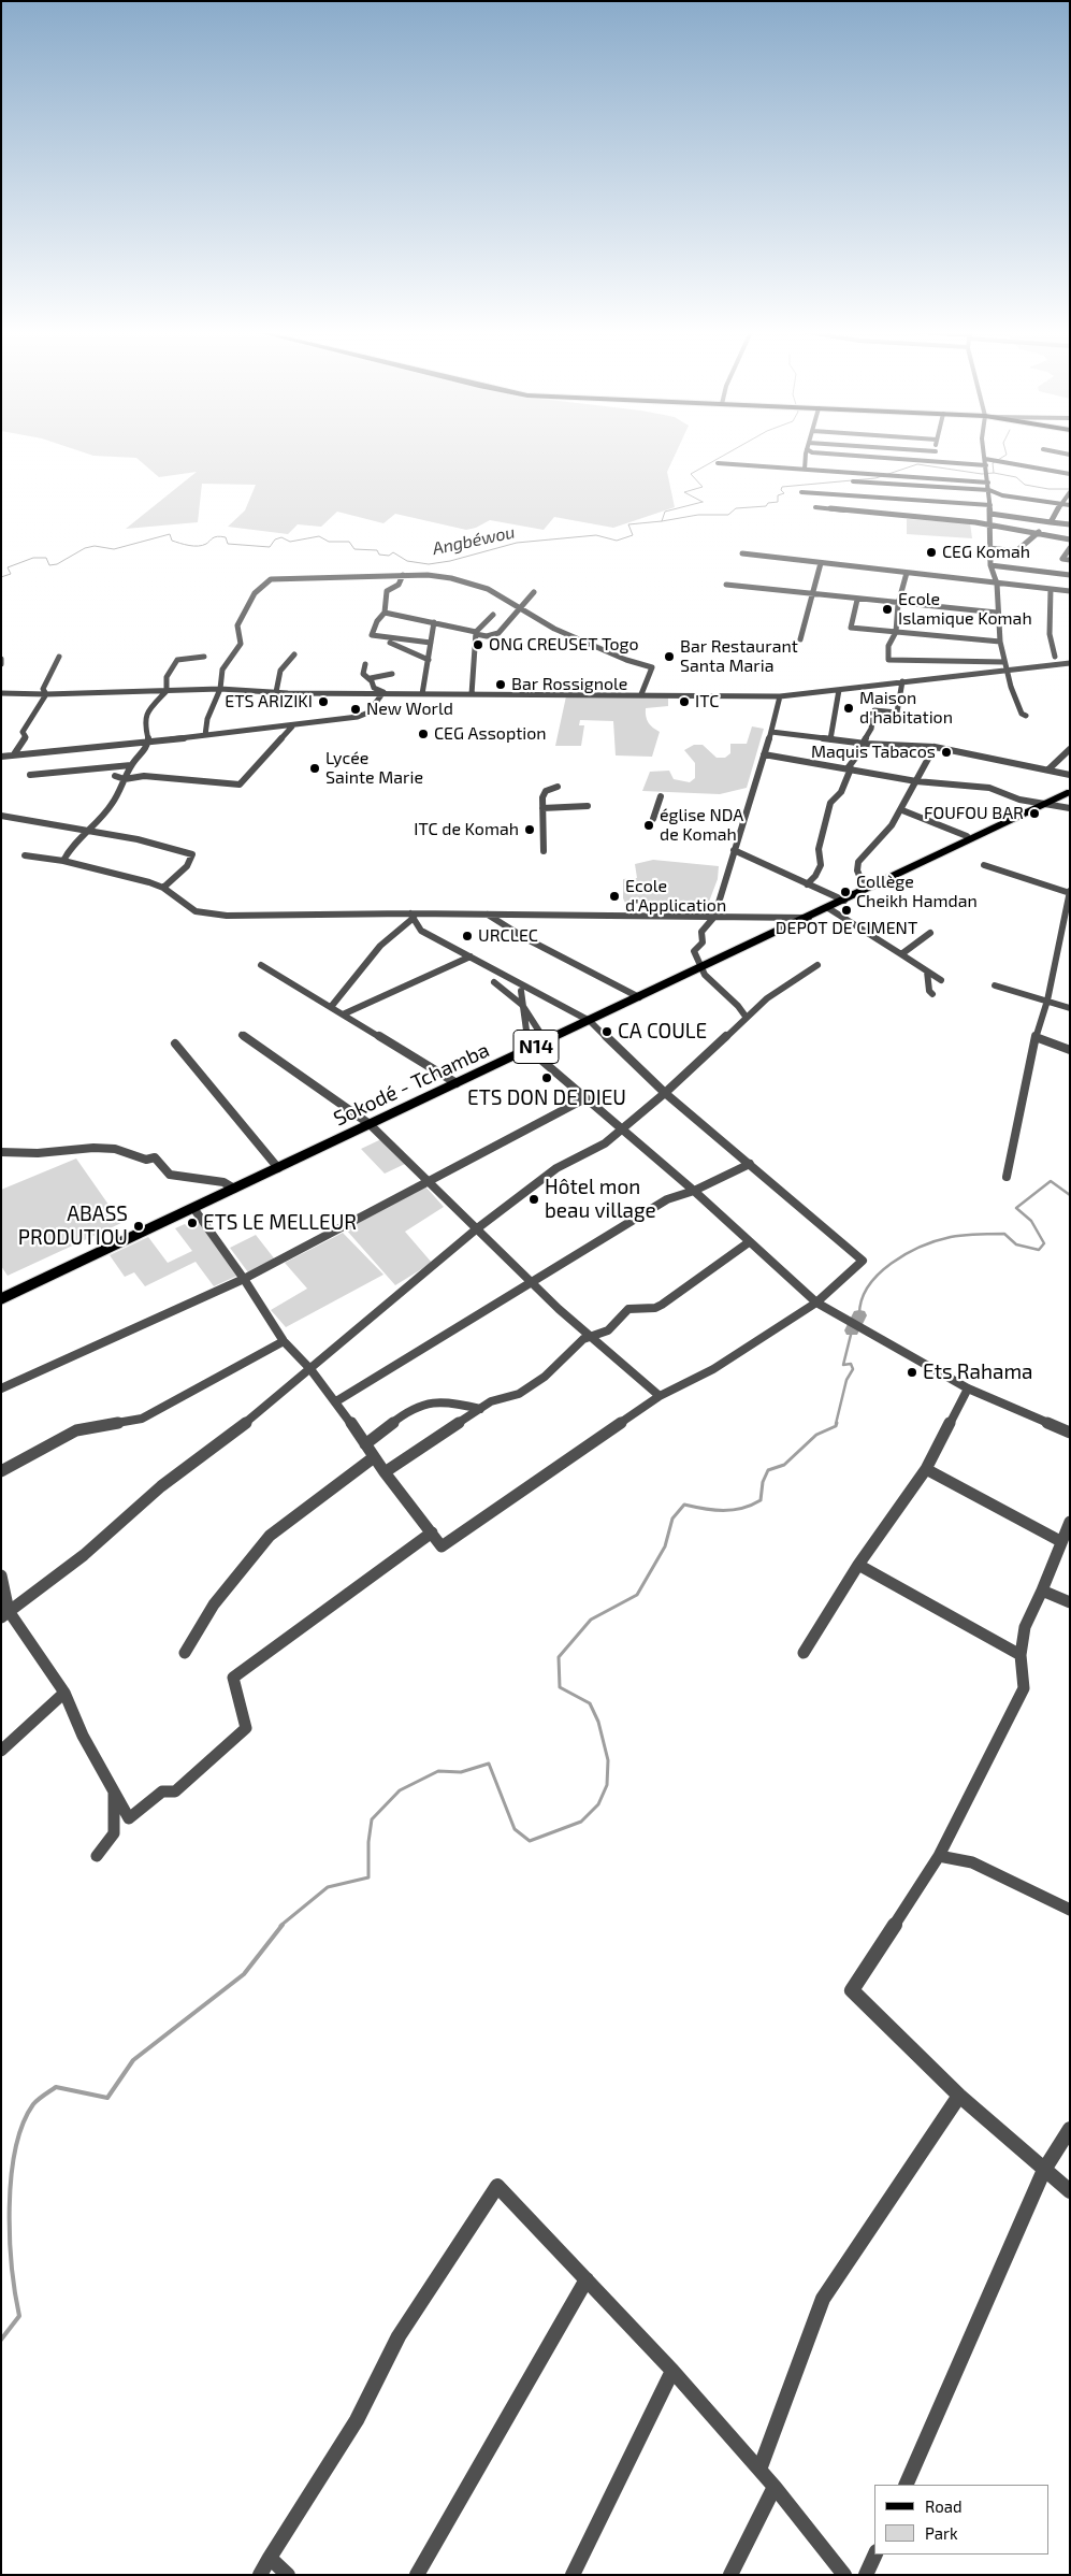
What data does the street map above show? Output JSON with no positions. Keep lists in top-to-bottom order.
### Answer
{
  "streets": {
    "main road": ["N14", "Sokodé - Tchamba"]
  },
  "water": ["Angbéwou"],
  "places": [
    "CEG Komah",
    "Ecole Islamique Komah",
    "ONG CREUSET Togo",
    "Bar Restaurant Santa Maria",
    "Bar Rossignole",
    "ETS ARIZIKI",
    "ITC",
    "Maison d'habitation",
    "New World",
    "CEG Assoption",
    "Maquis Tabacos",
    "Lycée Sainte Marie",
    "FOUFOU BAR",
    "église NDA de Komah",
    "ITC de Komah",
    "Collège Cheikh Hamdan",
    "Ecole d'Application",
    "DEPOT DE CIMENT",
    "URCLEC",
    "CA COULE",
    "ETS DON DE DIEU",
    "Hôtel mon beau village",
    "ETS LE MELLEUR",
    "ABASS PRODUTIOU",
    "Ets Rahama"
  ],
  "legend": ["Road", "Park"]
}
